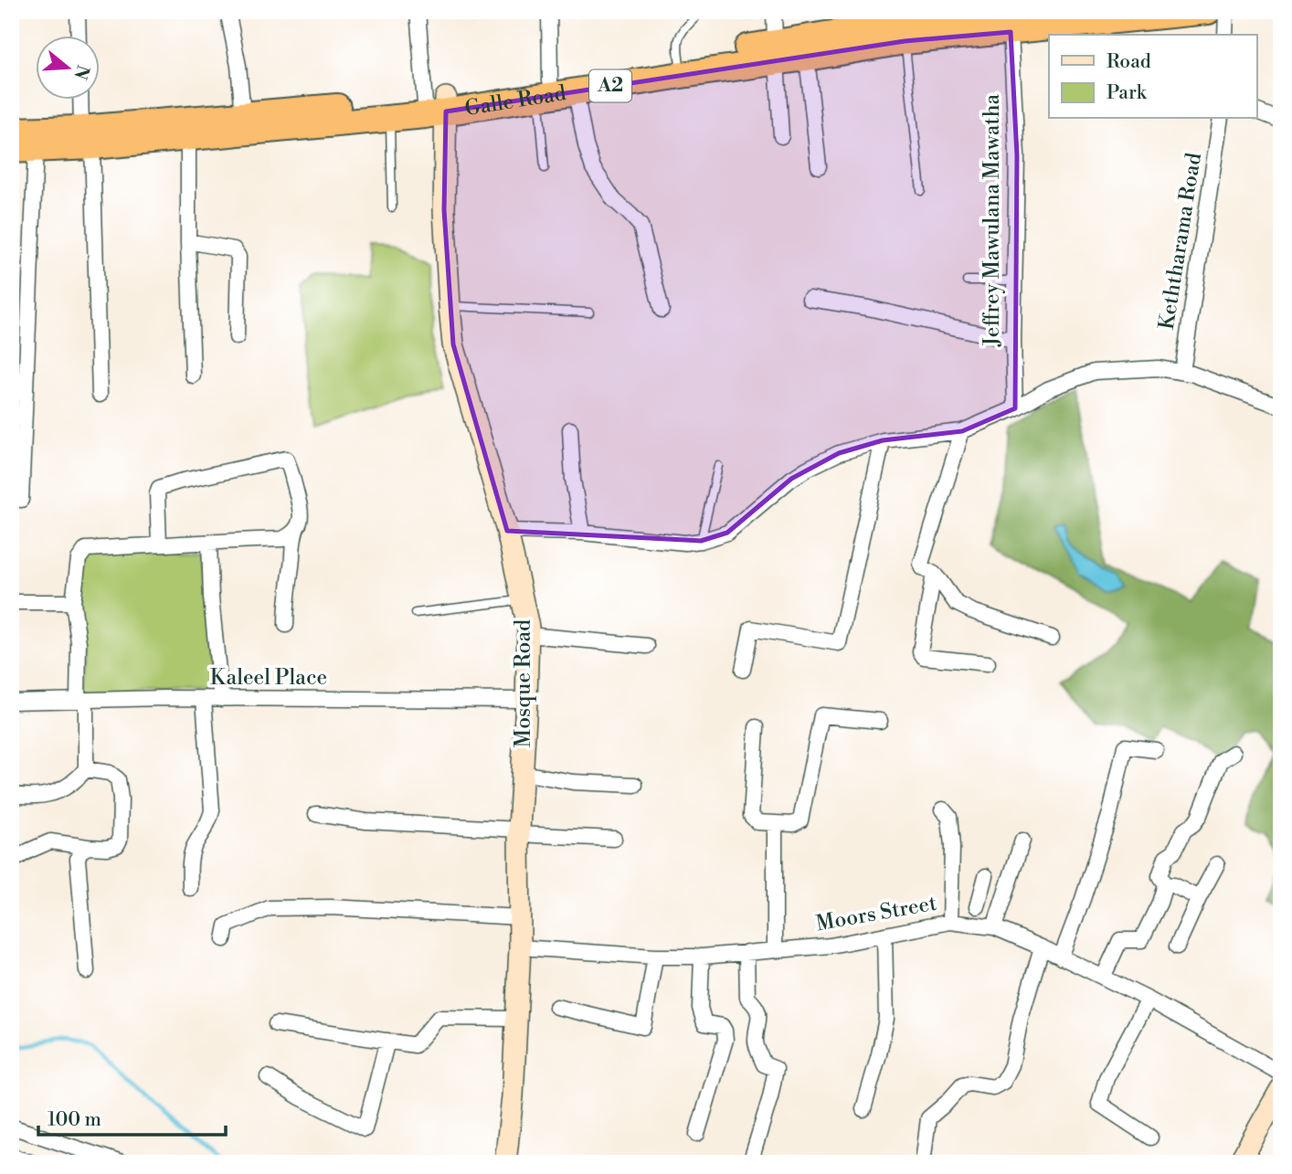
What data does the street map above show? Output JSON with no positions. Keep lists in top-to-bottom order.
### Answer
{
  "streets": {
    "highway": ["A2", "Galle Road"],
    "street": [
      "Jeffrey Mawulana Mawatha",
      "Keththarama Road",
      "Kaleel Place",
      "Mosque Road",
      "Moors Street"
    ]
  },
  "crossings": [
    ["Galle Road", "Jeffrey Mawulana Mawatha"],
    ["Galle Road", "Mosque Road"],
    ["Kaleel Place", "Mosque Road"],
    ["Mosque Road", "Moors Street"]
  ],
  "legend": ["Road", "Park"],
  "scale_bar": "100 m",
  "north": "right"
}
